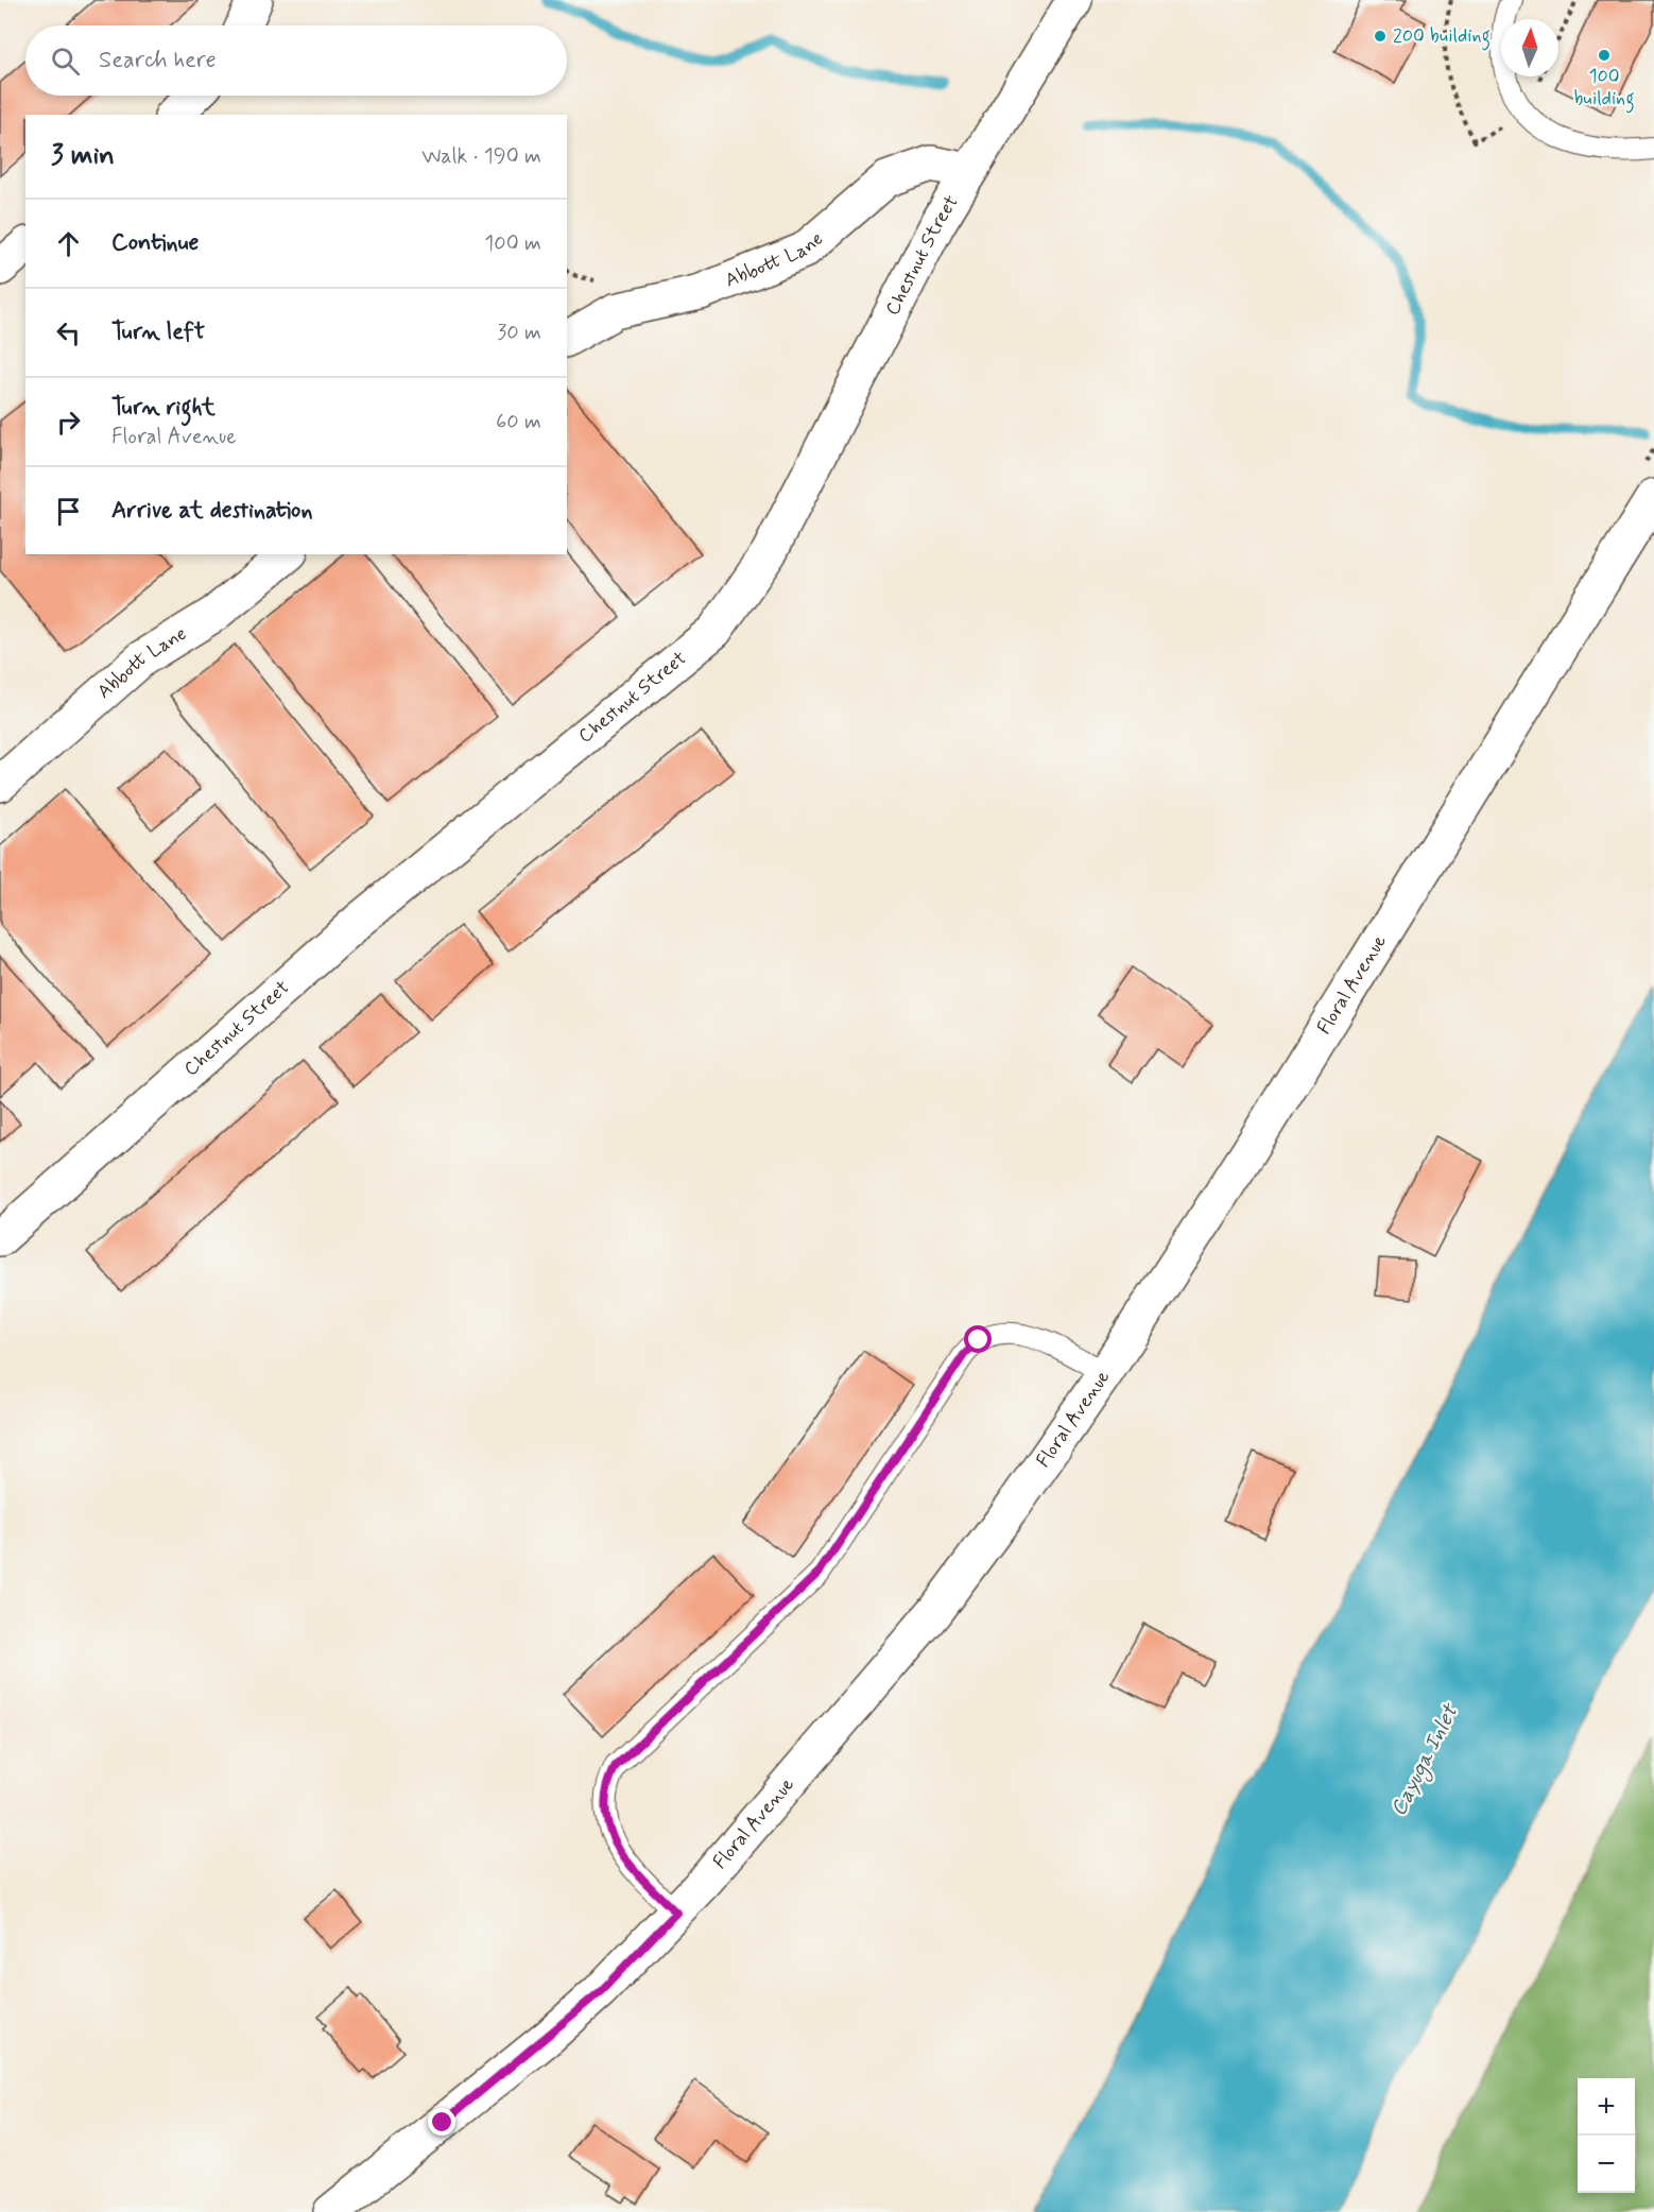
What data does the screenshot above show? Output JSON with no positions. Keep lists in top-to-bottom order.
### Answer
{
  "streets": {
    "street": ["Chestnut Street", "Abbott Lane", "Floral Avenue"]
  },
  "crossings": [
    ["Chestnut Street", "Abbott Lane"]
  ],
  "water": ["Cayuga Inlet"],
  "places": ["200 building", "100 building"],
  "north": "top",
  "page": {
    "search": "Search here",
    "heading": ["3 min", "Walk · 190 m"],
    "list": [
      ["Continue", "100 m"],
      ["Turn left", "30 m"],
      ["Turn right", "Floral Avenue", "60 m"],
      "Arrive at destination"
    ],
    "map_buttons": ["+", "−"]
  }
}
